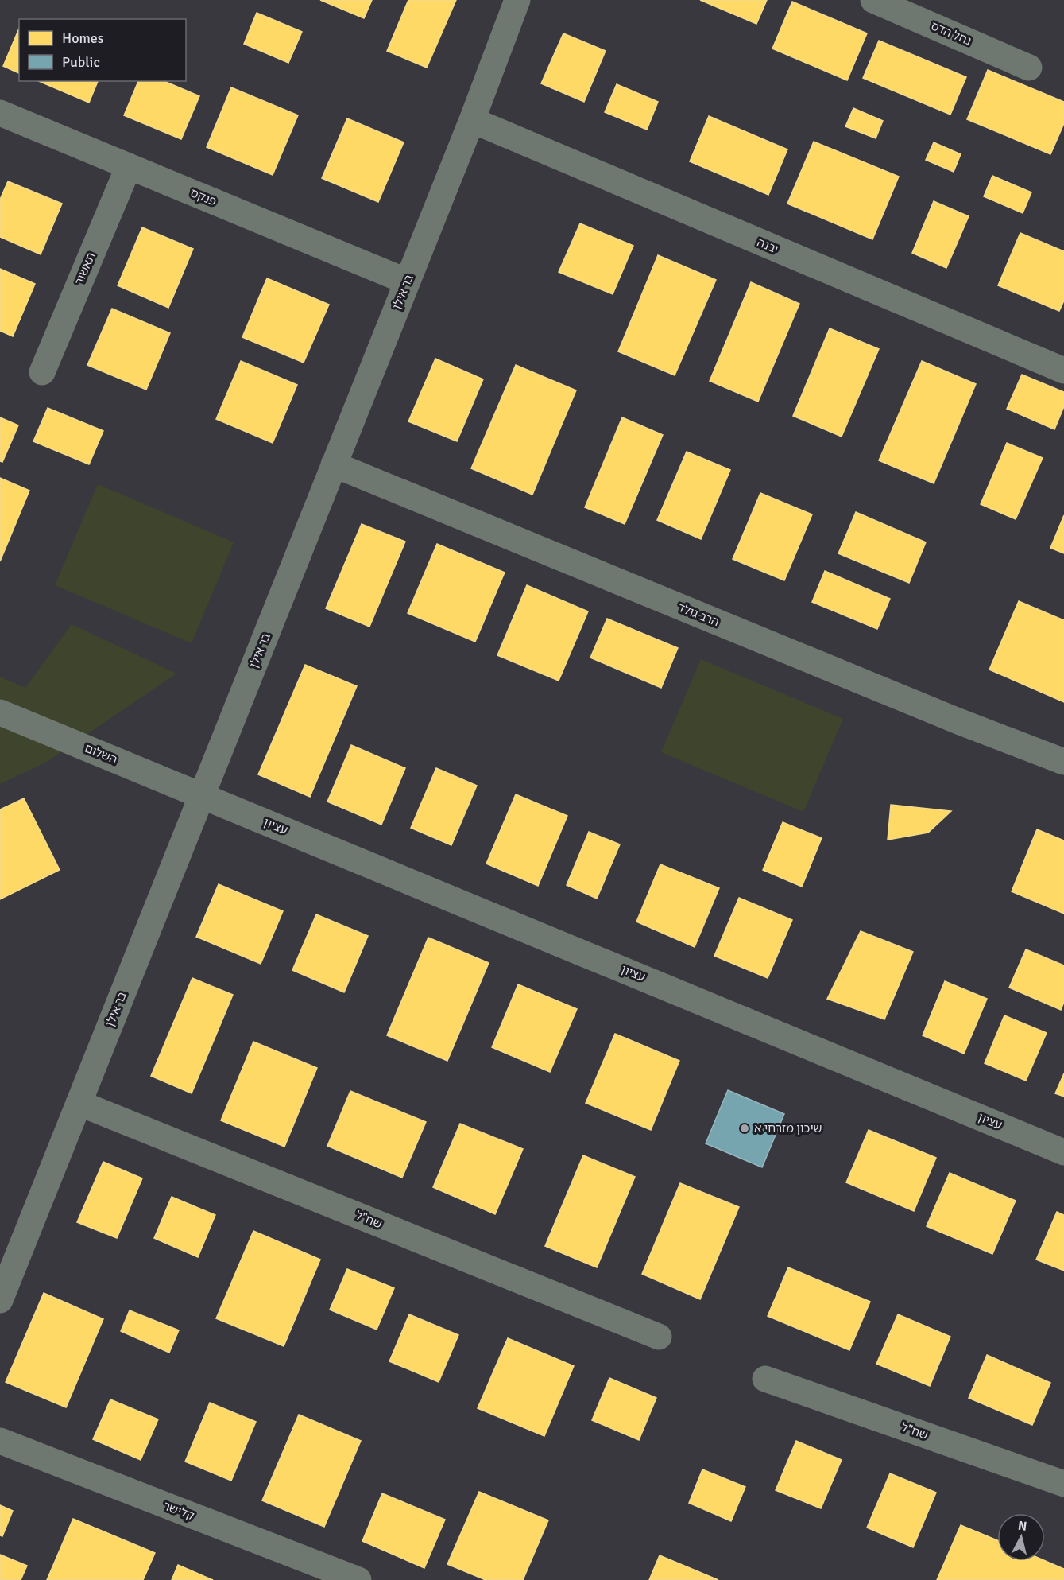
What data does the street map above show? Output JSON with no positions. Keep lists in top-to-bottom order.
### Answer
{
  "streets": {
    "street": [
      "נחל הדס",
      "פנקס",
      "יבנה",
      "תאשור",
      "בר אילן",
      "הרב גולד",
      "השלום",
      "עציון",
      "שח\"ל",
      "קלישר"
    ]
  },
  "crossings": [
    ["פנקס", "תאשור"],
    ["פנקס", "בר אילן"],
    ["יבנה", "בר אילן"],
    ["בר אילן", "הרב גולד"],
    ["בר אילן", "השלום"],
    ["בר אילן", "עציון"],
    ["בר אילן", "שח\"ל"],
    ["השלום", "עציון"]
  ],
  "places": ["שיכון מזרחי א"],
  "legend": ["Homes", "Public"],
  "north": "top"
}
